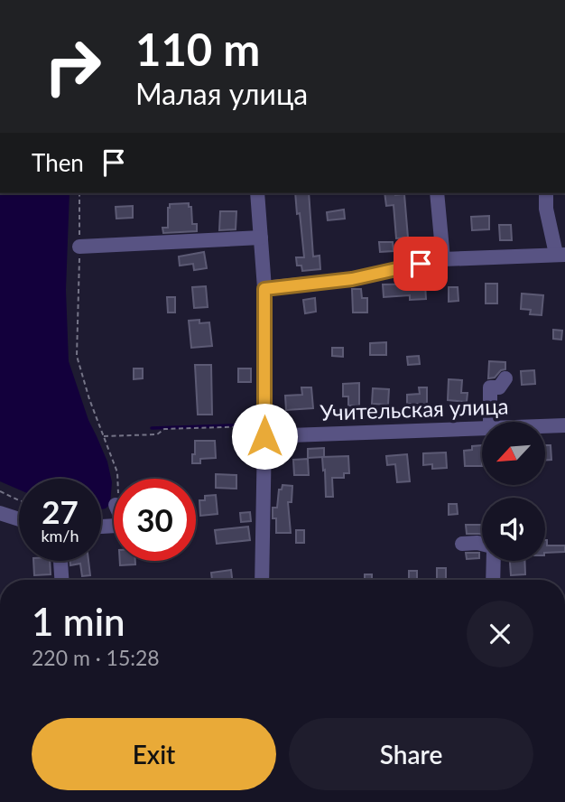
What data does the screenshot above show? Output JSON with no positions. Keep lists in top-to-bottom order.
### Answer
{
  "streets": {
    "street": ["Учительская улица"]
  },
  "north": "bottom left",
  "page": {
    "turn": ["110 m", "Малая улица"],
    "then": "Then",
    "speed": "27 km/h",
    "limit": "30",
    "heading": ["1 min", "220 m · 15:28"],
    "buttons": ["Exit", "Share"]
  }
}
